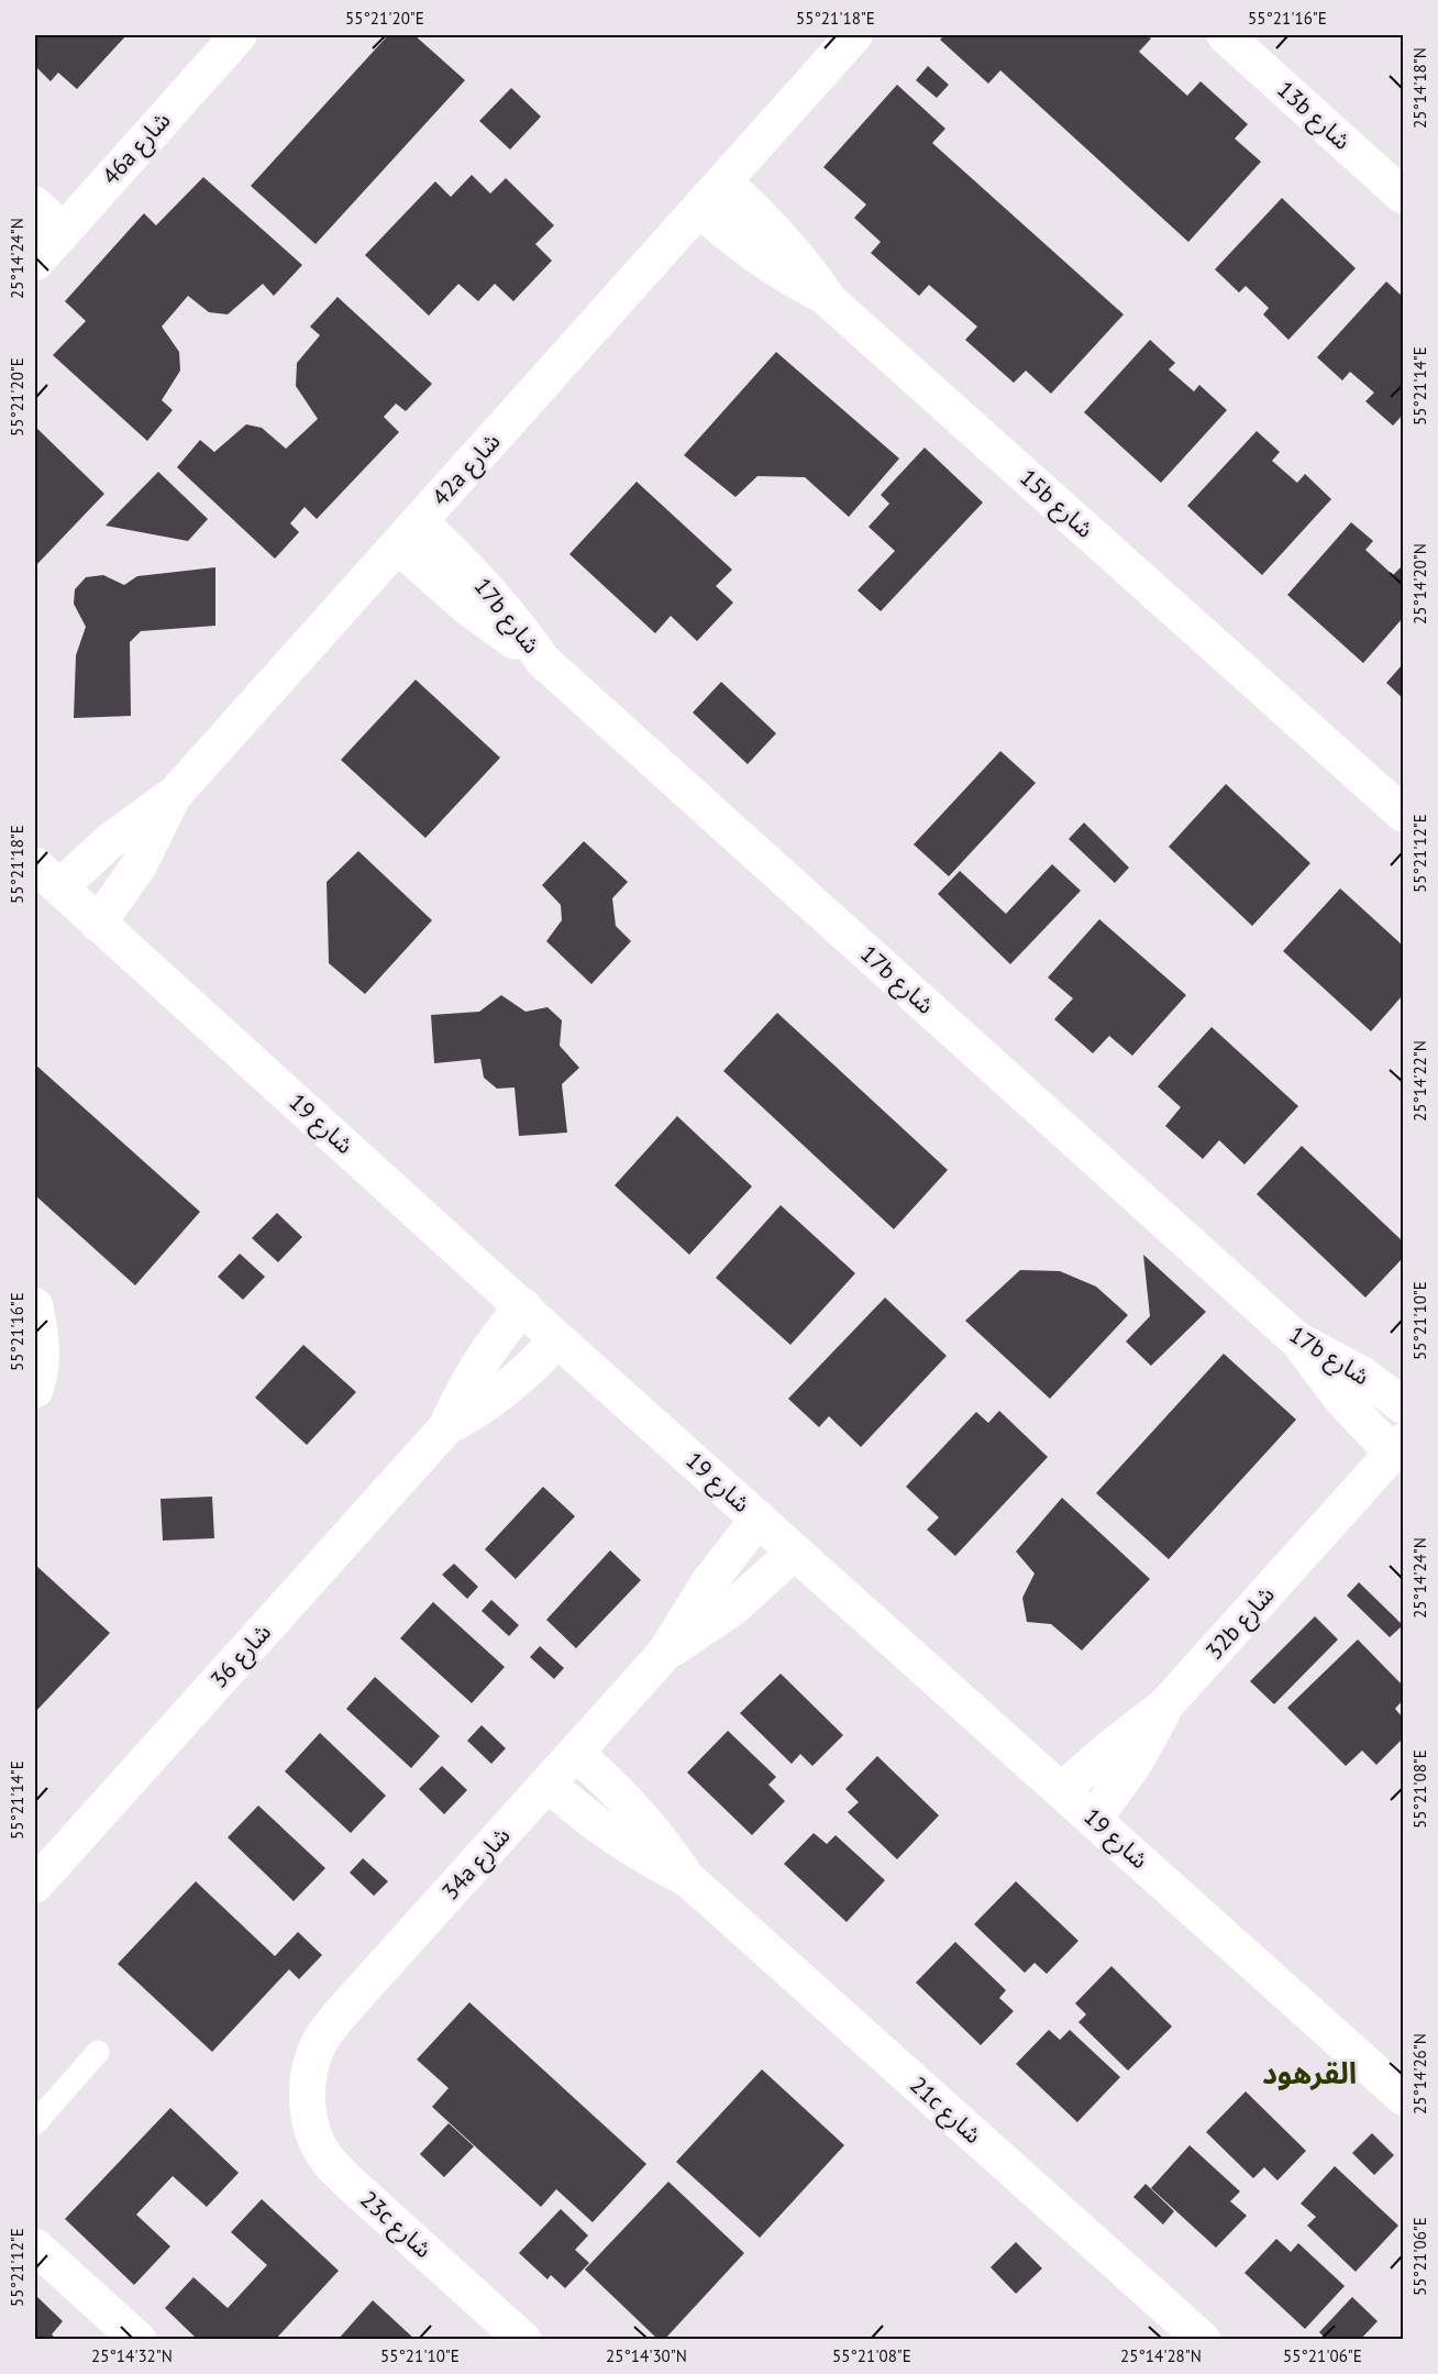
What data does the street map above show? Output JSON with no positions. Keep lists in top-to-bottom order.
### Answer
{
  "streets": {
    "street": [
      "13b شارع",
      "46a شارع",
      "42a شارع",
      "15b شارع",
      "17b شارع",
      "شارع 19",
      "32b شارع",
      "شارع 36",
      "34a شارع",
      "21c شارع",
      "23c شارع"
    ]
  },
  "crossings": [
    ["42a شارع", "15b شارع"],
    ["42a شارع", "17b شارع"],
    ["42a شارع", "شارع 19"],
    ["شارع 19", "32b شارع"],
    ["شارع 19", "شارع 36"],
    ["شارع 19", "34a شارع"],
    ["34a شارع", "21c شارع"],
    ["34a شارع", "23c شارع"]
  ],
  "districts": ["القرهود"],
  "coordinates": [
    "55°21'20\"E",
    "55°21'18\"E",
    "55°21'16\"E",
    "25°14'18\"N",
    "25°14'24\"N",
    "55°21'14\"E",
    "25°14'20\"N",
    "55°21'12\"E",
    "25°14'22\"N",
    "55°21'10\"E",
    "55°21'08\"E",
    "25°14'26\"N",
    "55°21'06\"E",
    "25°14'32\"N",
    "25°14'30\"N",
    "25°14'28\"N"
  ]
}
